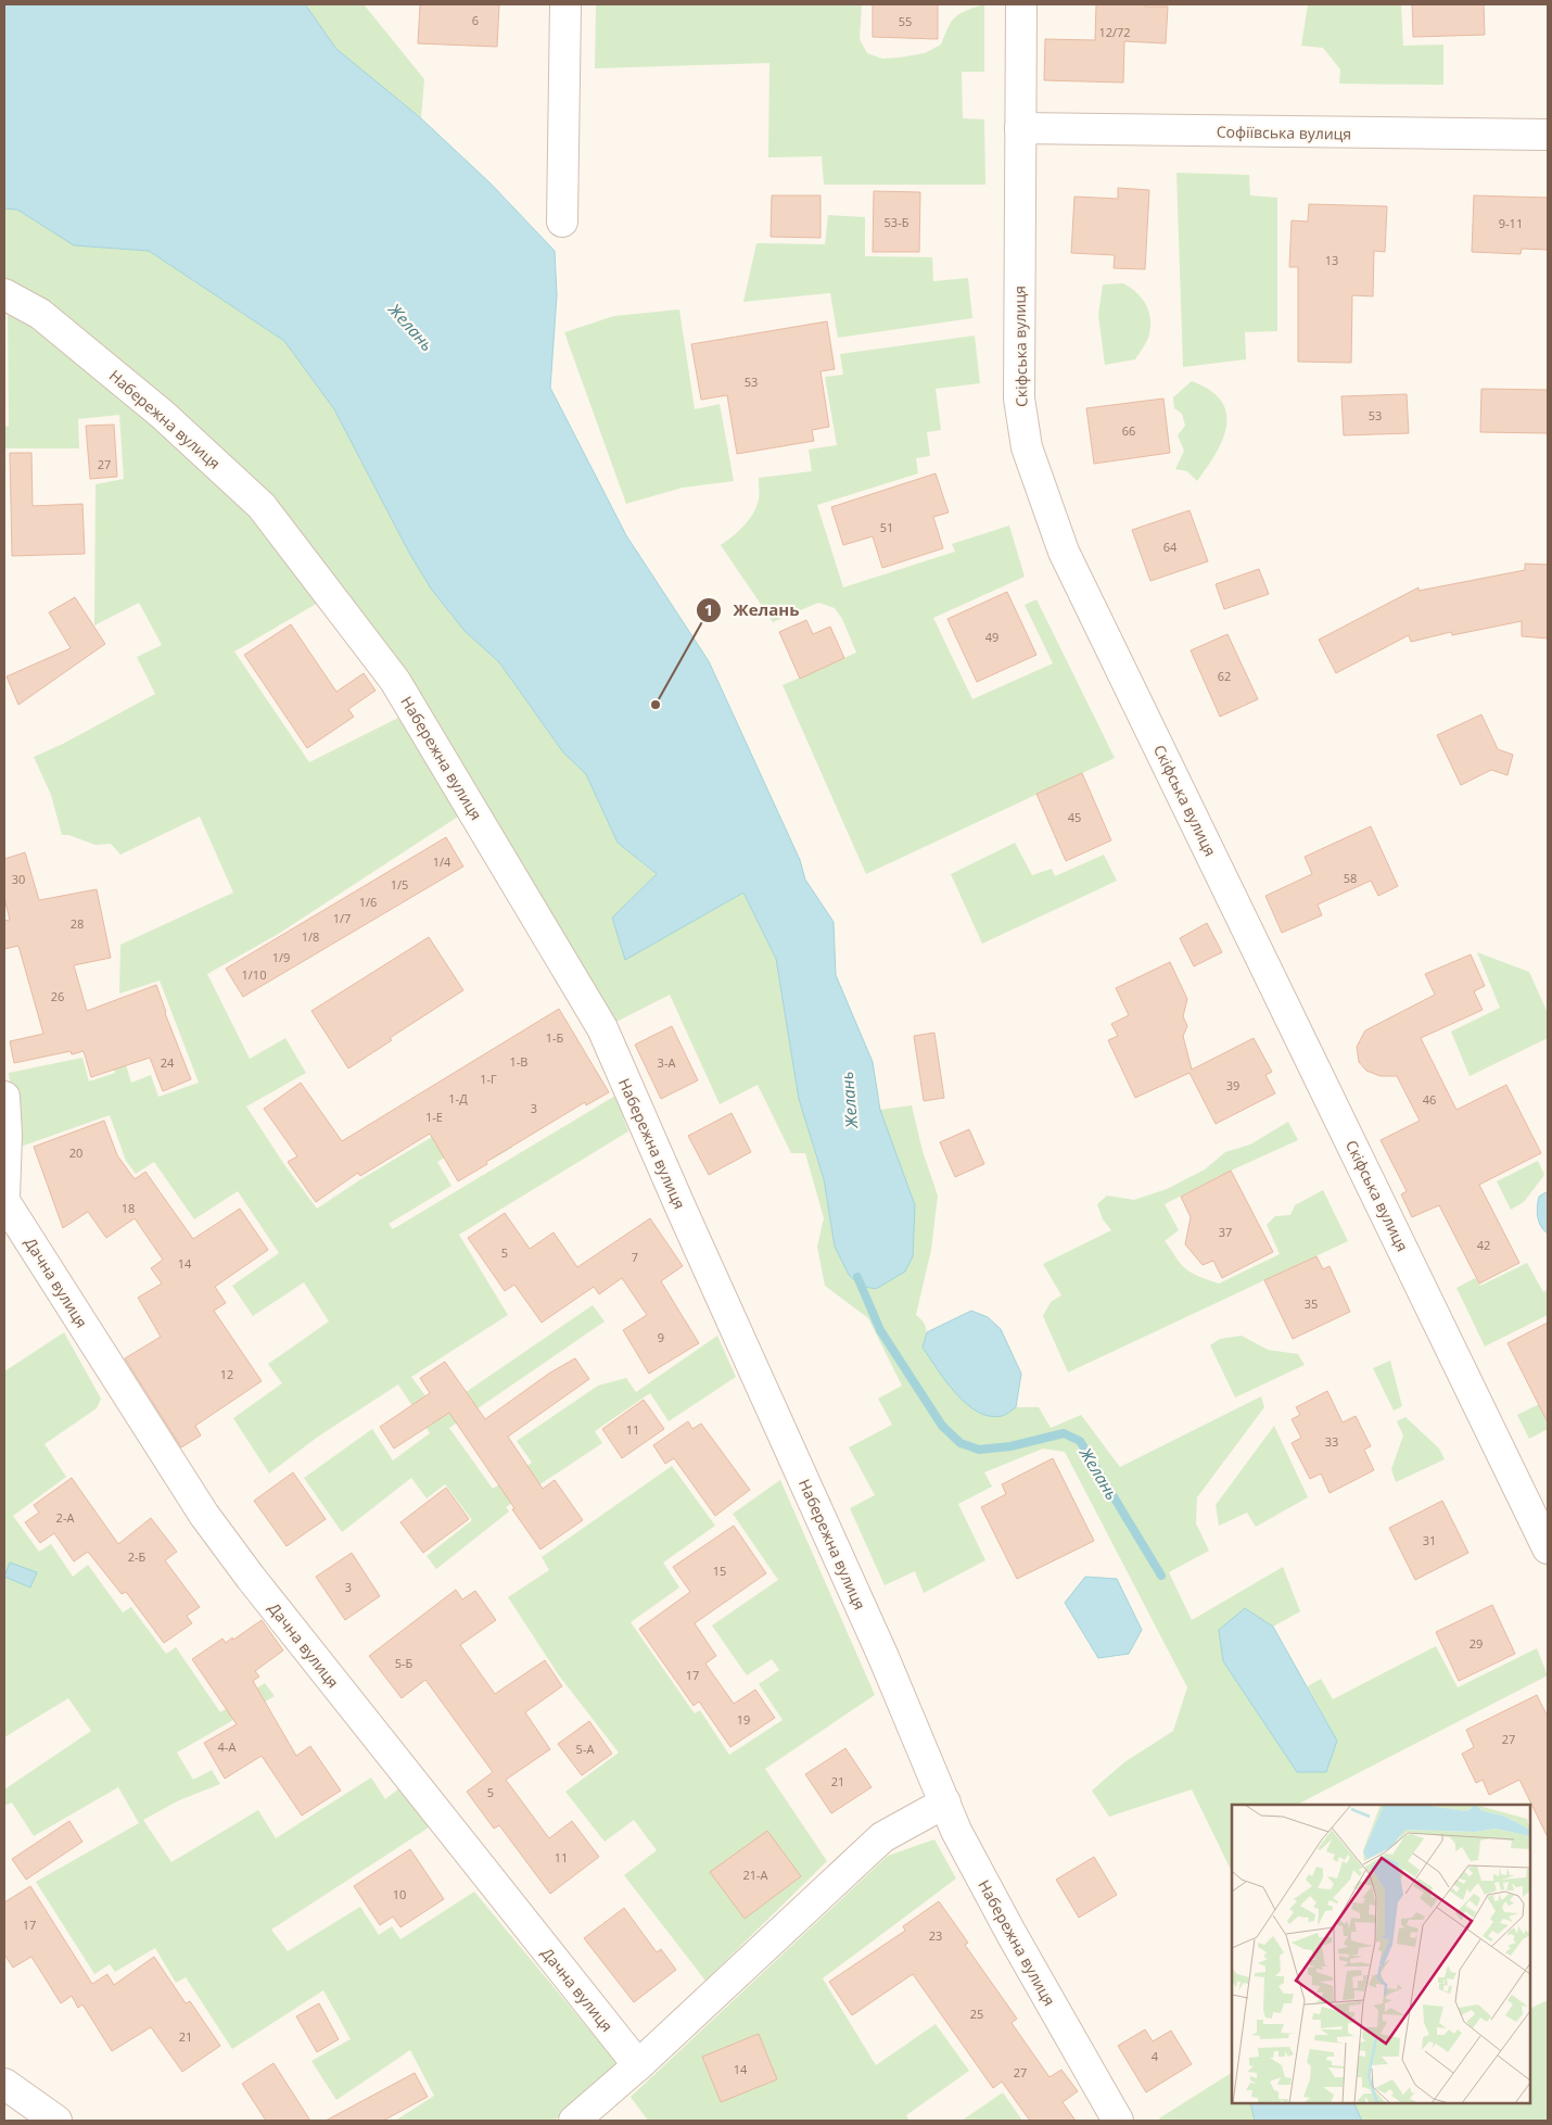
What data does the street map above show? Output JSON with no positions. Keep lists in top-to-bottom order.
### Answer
{
  "streets": {
    "street": [
      "Софіївська вулиця",
      "Скіфська вулиця",
      "Набережна вулиця",
      "Дачна вулиця"
    ]
  },
  "crossings": [
    ["Софіївська вулиця", "Скіфська вулиця"]
  ],
  "water": ["Желань"],
  "places": ["Желань"],
  "house_numbers": [
    "6",
    "55",
    "12/72",
    "53-Б",
    "9-11",
    "13",
    "53",
    "53",
    "66",
    "27",
    "51",
    "64",
    "49",
    "62",
    "45",
    "1/4",
    "58",
    "30",
    "1/5",
    "1/6",
    "1/7",
    "28",
    "1/8",
    "1/9",
    "1/10",
    "26",
    "1-Б",
    "1-В",
    "24",
    "3-А",
    "1-Г",
    "39",
    "1-Д",
    "46",
    "3",
    "1-Е",
    "20",
    "18",
    "37",
    "42",
    "5",
    "7",
    "14",
    "35",
    "9",
    "12",
    "11",
    "33",
    "2-А",
    "31",
    "2-Б",
    "15",
    "3",
    "29",
    "5-Б",
    "17",
    "19",
    "27",
    "4-А",
    "5-А",
    "21",
    "5",
    "11",
    "21-А",
    "10",
    "17",
    "23",
    "25",
    "21",
    "4",
    "14",
    "27"
  ]
}
